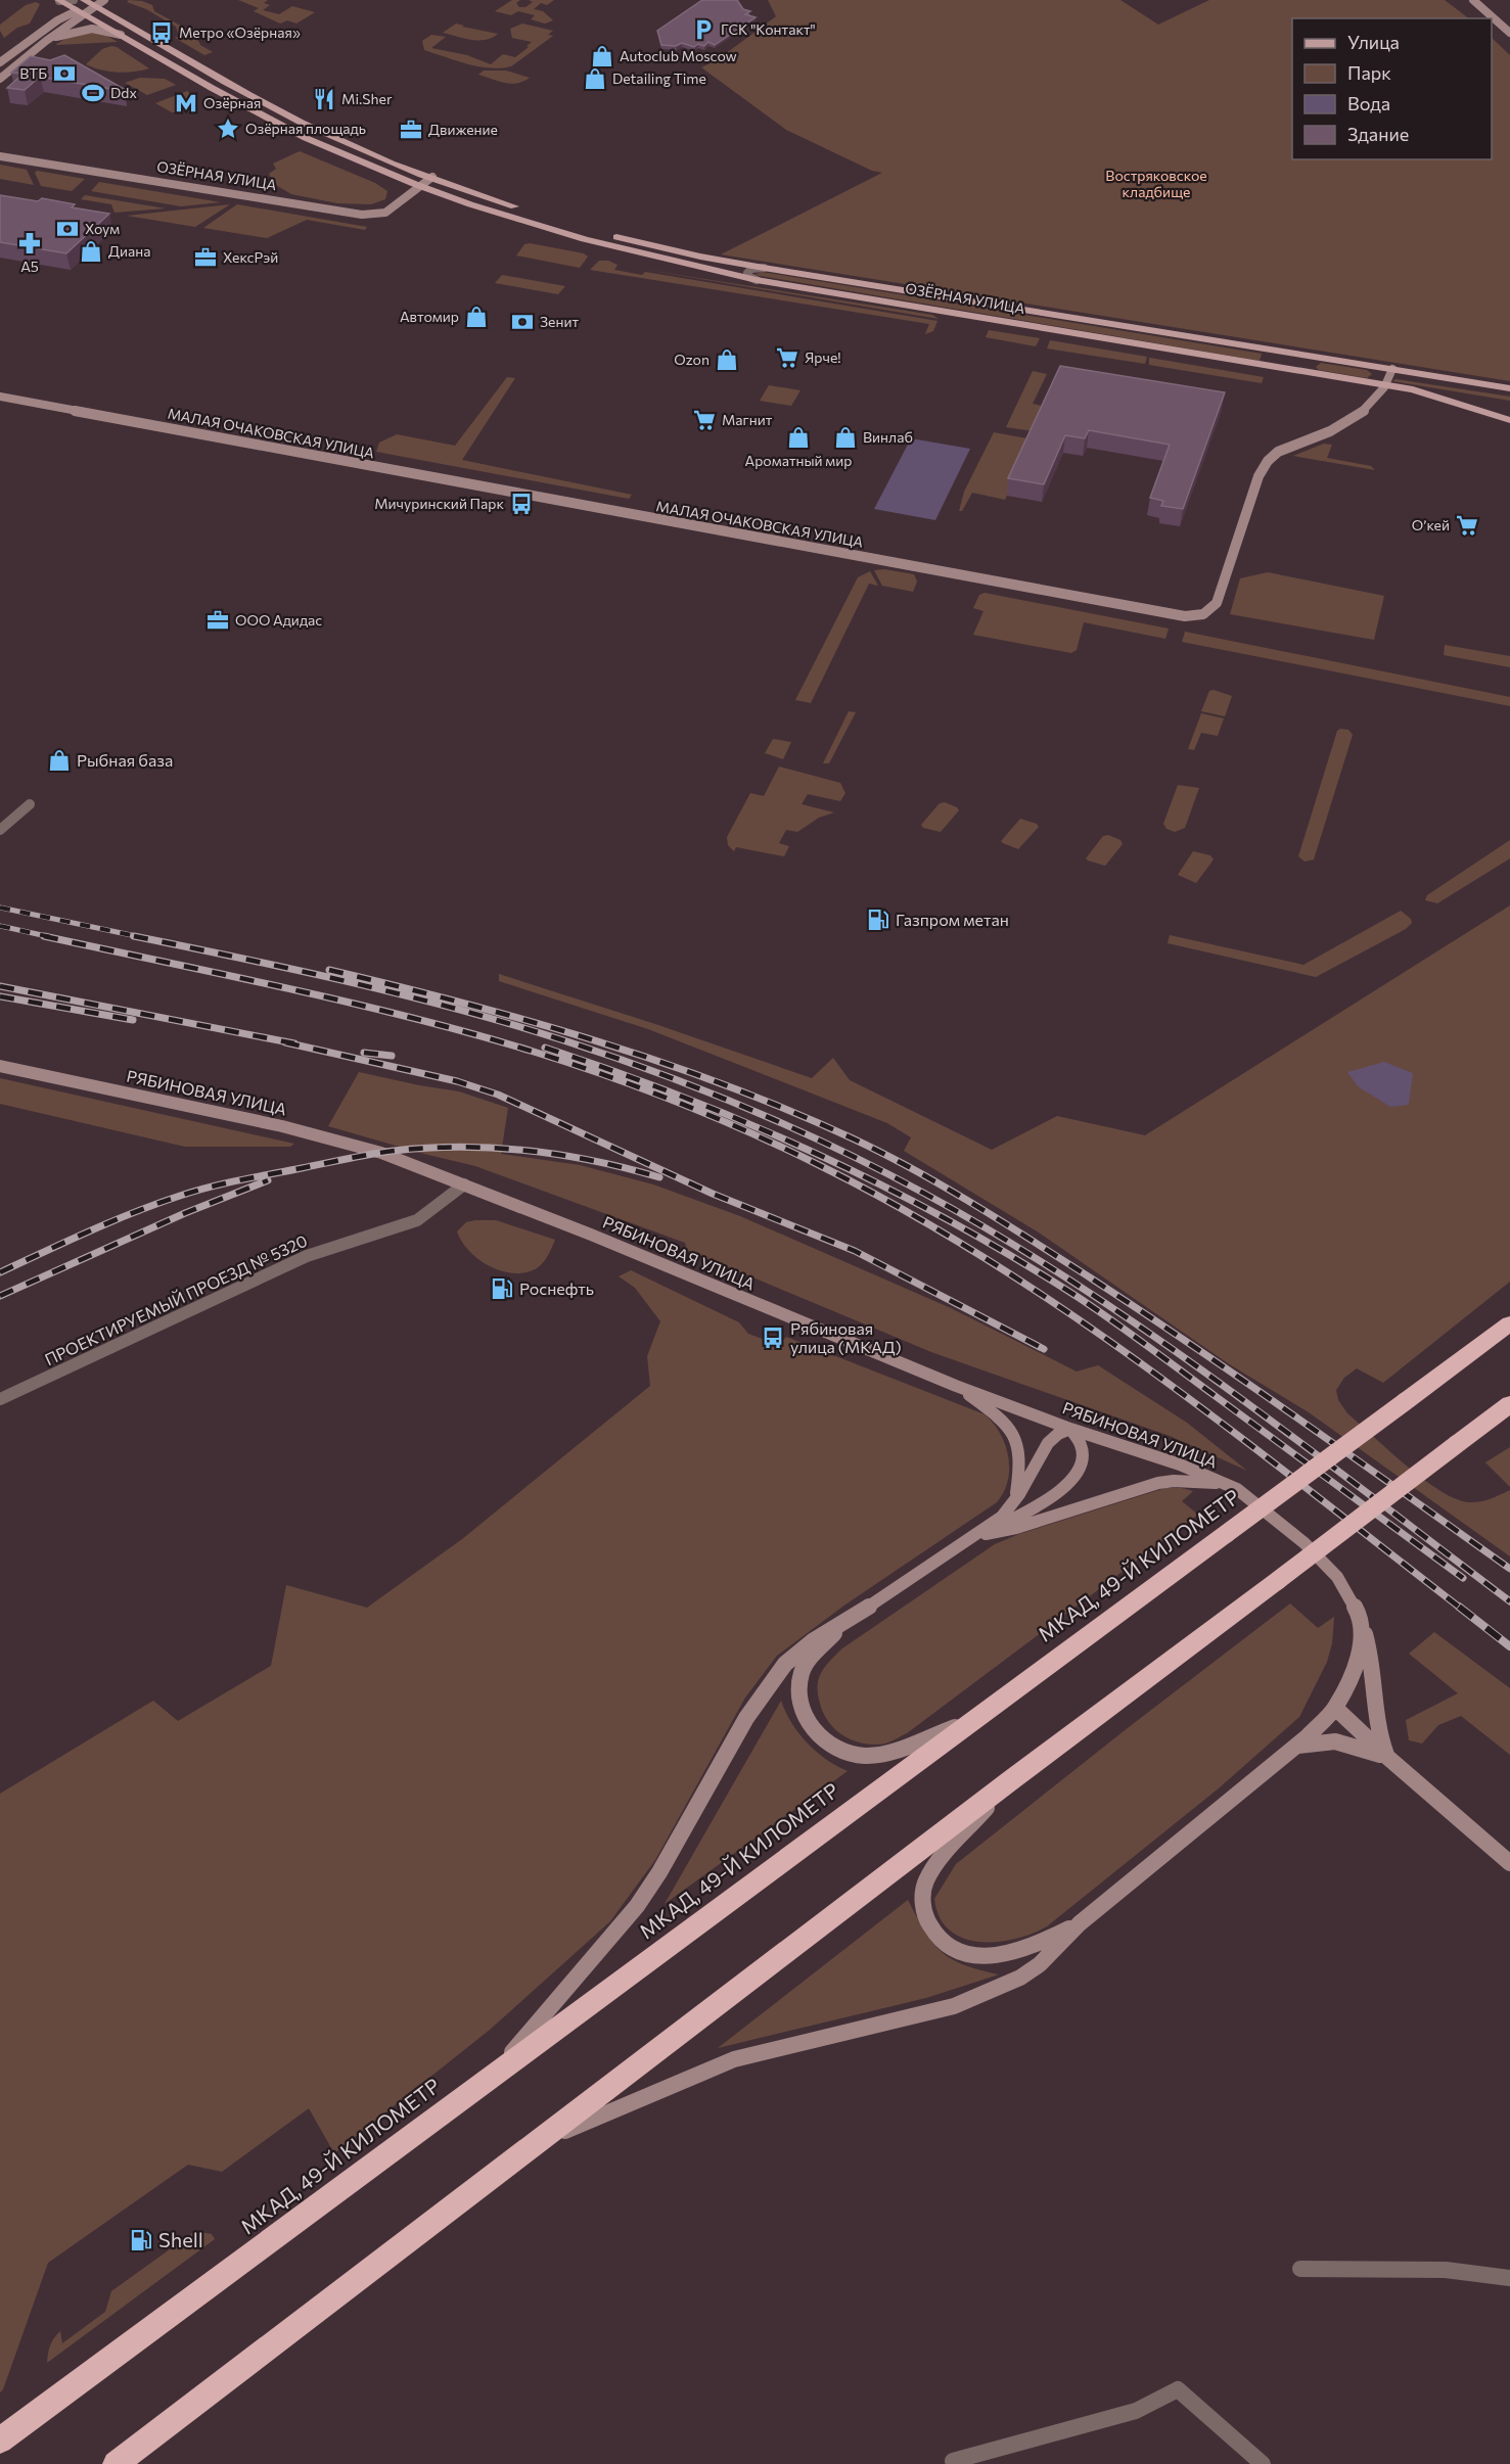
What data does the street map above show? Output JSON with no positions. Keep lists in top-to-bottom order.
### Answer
{
  "streets": {
    "highway": ["МКАД, 49-Й КИЛОМЕТР"],
    "main road": ["ОЗЁРНАЯ УЛИЦА"],
    "street": ["МАЛАЯ ОЧАКОВСКАЯ УЛИЦА", "РЯБИНОВАЯ УЛИЦА", "ПРОЕКТИРУЕМЫЙ ПРОЕЗД № 5320"]
  },
  "crossings": [
    ["ОЗЁРНАЯ УЛИЦА", "МАЛАЯ ОЧАКОВСКАЯ УЛИЦА"],
    ["РЯБИНОВАЯ УЛИЦА", "ПРОЕКТИРУЕМЫЙ ПРОЕЗД № 5320"]
  ],
  "parks": ["Востряковское кладбище"],
  "places": {
    "parking": ["ГСК \"Контакт\""],
    "bus stop": ["Метро «Озёрная»", "Мичуринский Парк", "Рябиновая улица (МКАД)"],
    "shop": [
      "Autoclub Moscow",
      "Detailing Time",
      "Диана",
      "Автомир",
      "Ozon",
      "Ароматный мир",
      "Винлаб",
      "Рыбная база"
    ],
    "bank": ["ВТБ", "Хоум", "Зенит"],
    "sports": ["Ddx"],
    "restaurant": ["Mi.Sher"],
    "metro station": ["Озёрная"],
    "place": ["Озёрная площадь"],
    "office": ["Движение", "ХексРэй", "ООО Адидас"],
    "pharmacy": ["А5"],
    "supermarket": ["Ярче!", "Магнит", "О’кей"],
    "fuel station": ["Газпром метан", "Роснефть", "Shell"]
  },
  "legend": [
    "Улица",
    "Парк",
    "Вода",
    "Здание"
  ]
}
